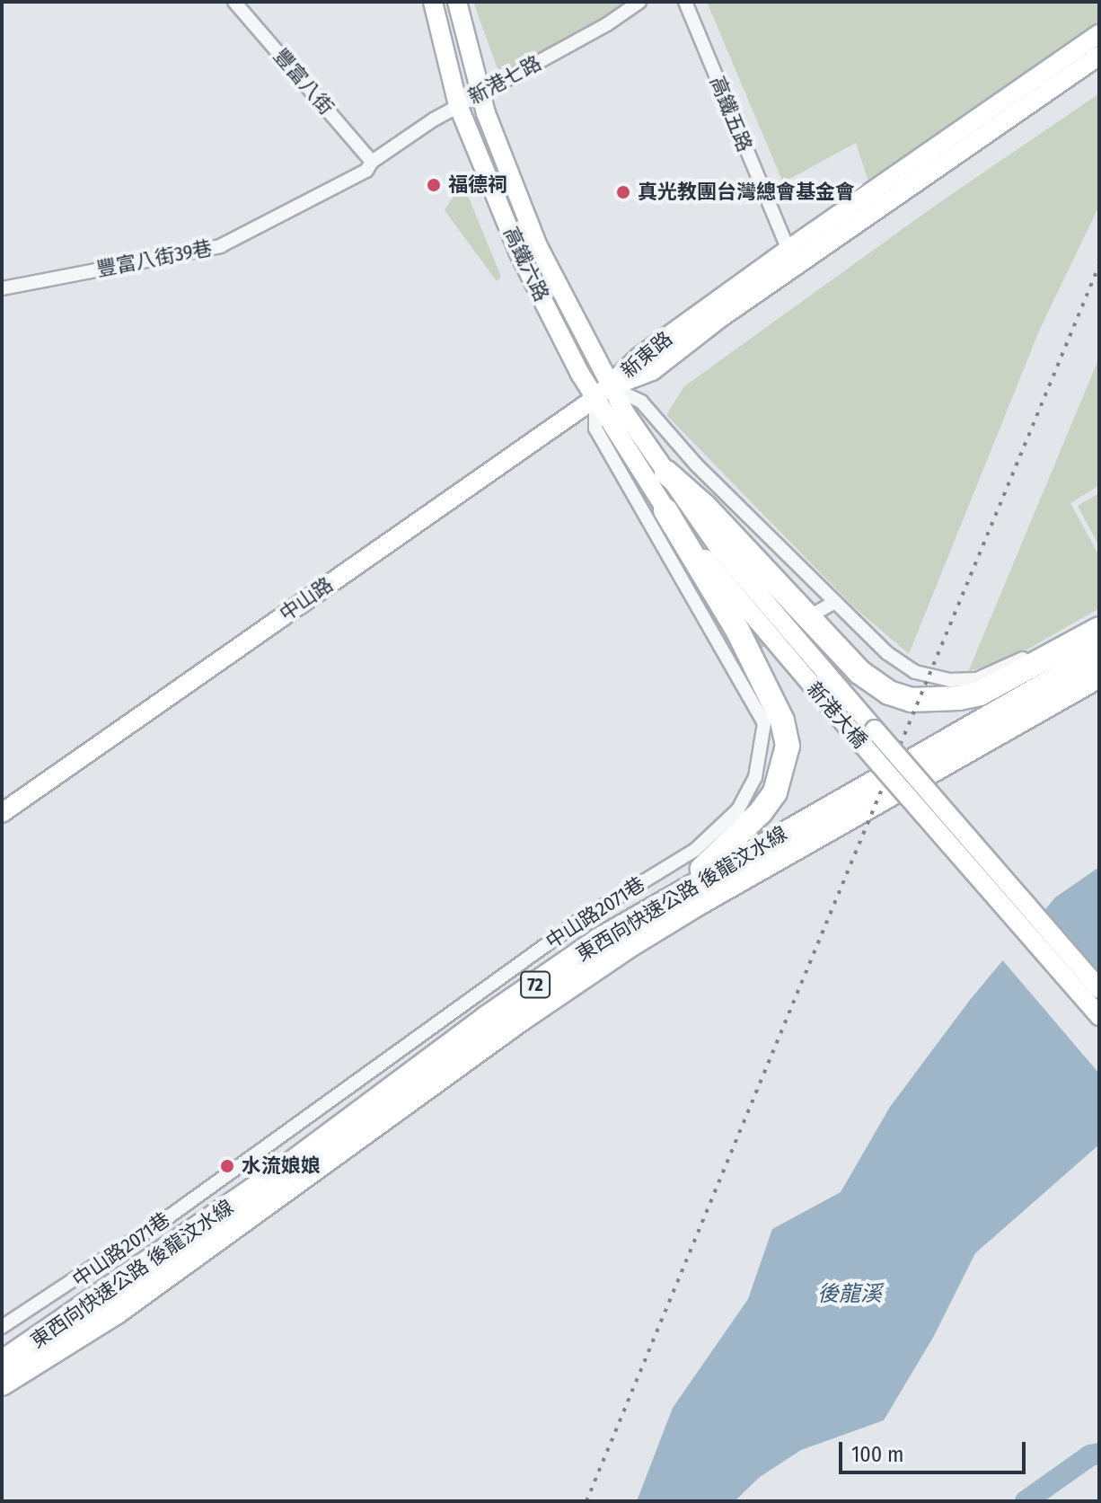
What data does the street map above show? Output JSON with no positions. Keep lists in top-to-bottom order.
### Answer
{
  "streets": {
    "highway": ["東西向快速公路 後龍汶水線", "72"],
    "street": [
      "新港七路",
      "豐富八街",
      "高鐵五路",
      "豐富八街39巷",
      "高鐵六路",
      "新東路",
      "中山路",
      "新港大橋",
      "中山路2071巷"
    ]
  },
  "crossings": [
    ["新港七路", "豐富八街"],
    ["新港七路", "豐富八街39巷"],
    ["新港七路", "高鐵六路"],
    ["豐富八街", "豐富八街39巷"],
    ["高鐵五路", "新東路"],
    ["高鐵六路", "新東路"],
    ["高鐵六路", "中山路"],
    ["高鐵六路", "新港大橋"],
    ["高鐵六路", "中山路2071巷"],
    ["新東路", "中山路"],
    ["新東路", "新港大橋"],
    ["新東路", "中山路2071巷"],
    ["中山路", "新港大橋"],
    ["中山路", "中山路2071巷"],
    ["新港大橋", "中山路2071巷"]
  ],
  "water": ["後龍溪"],
  "places": ["福德祠", "真光教團台灣總會基金會", "水流娘娘"],
  "scale_bar": "100 m"
}
